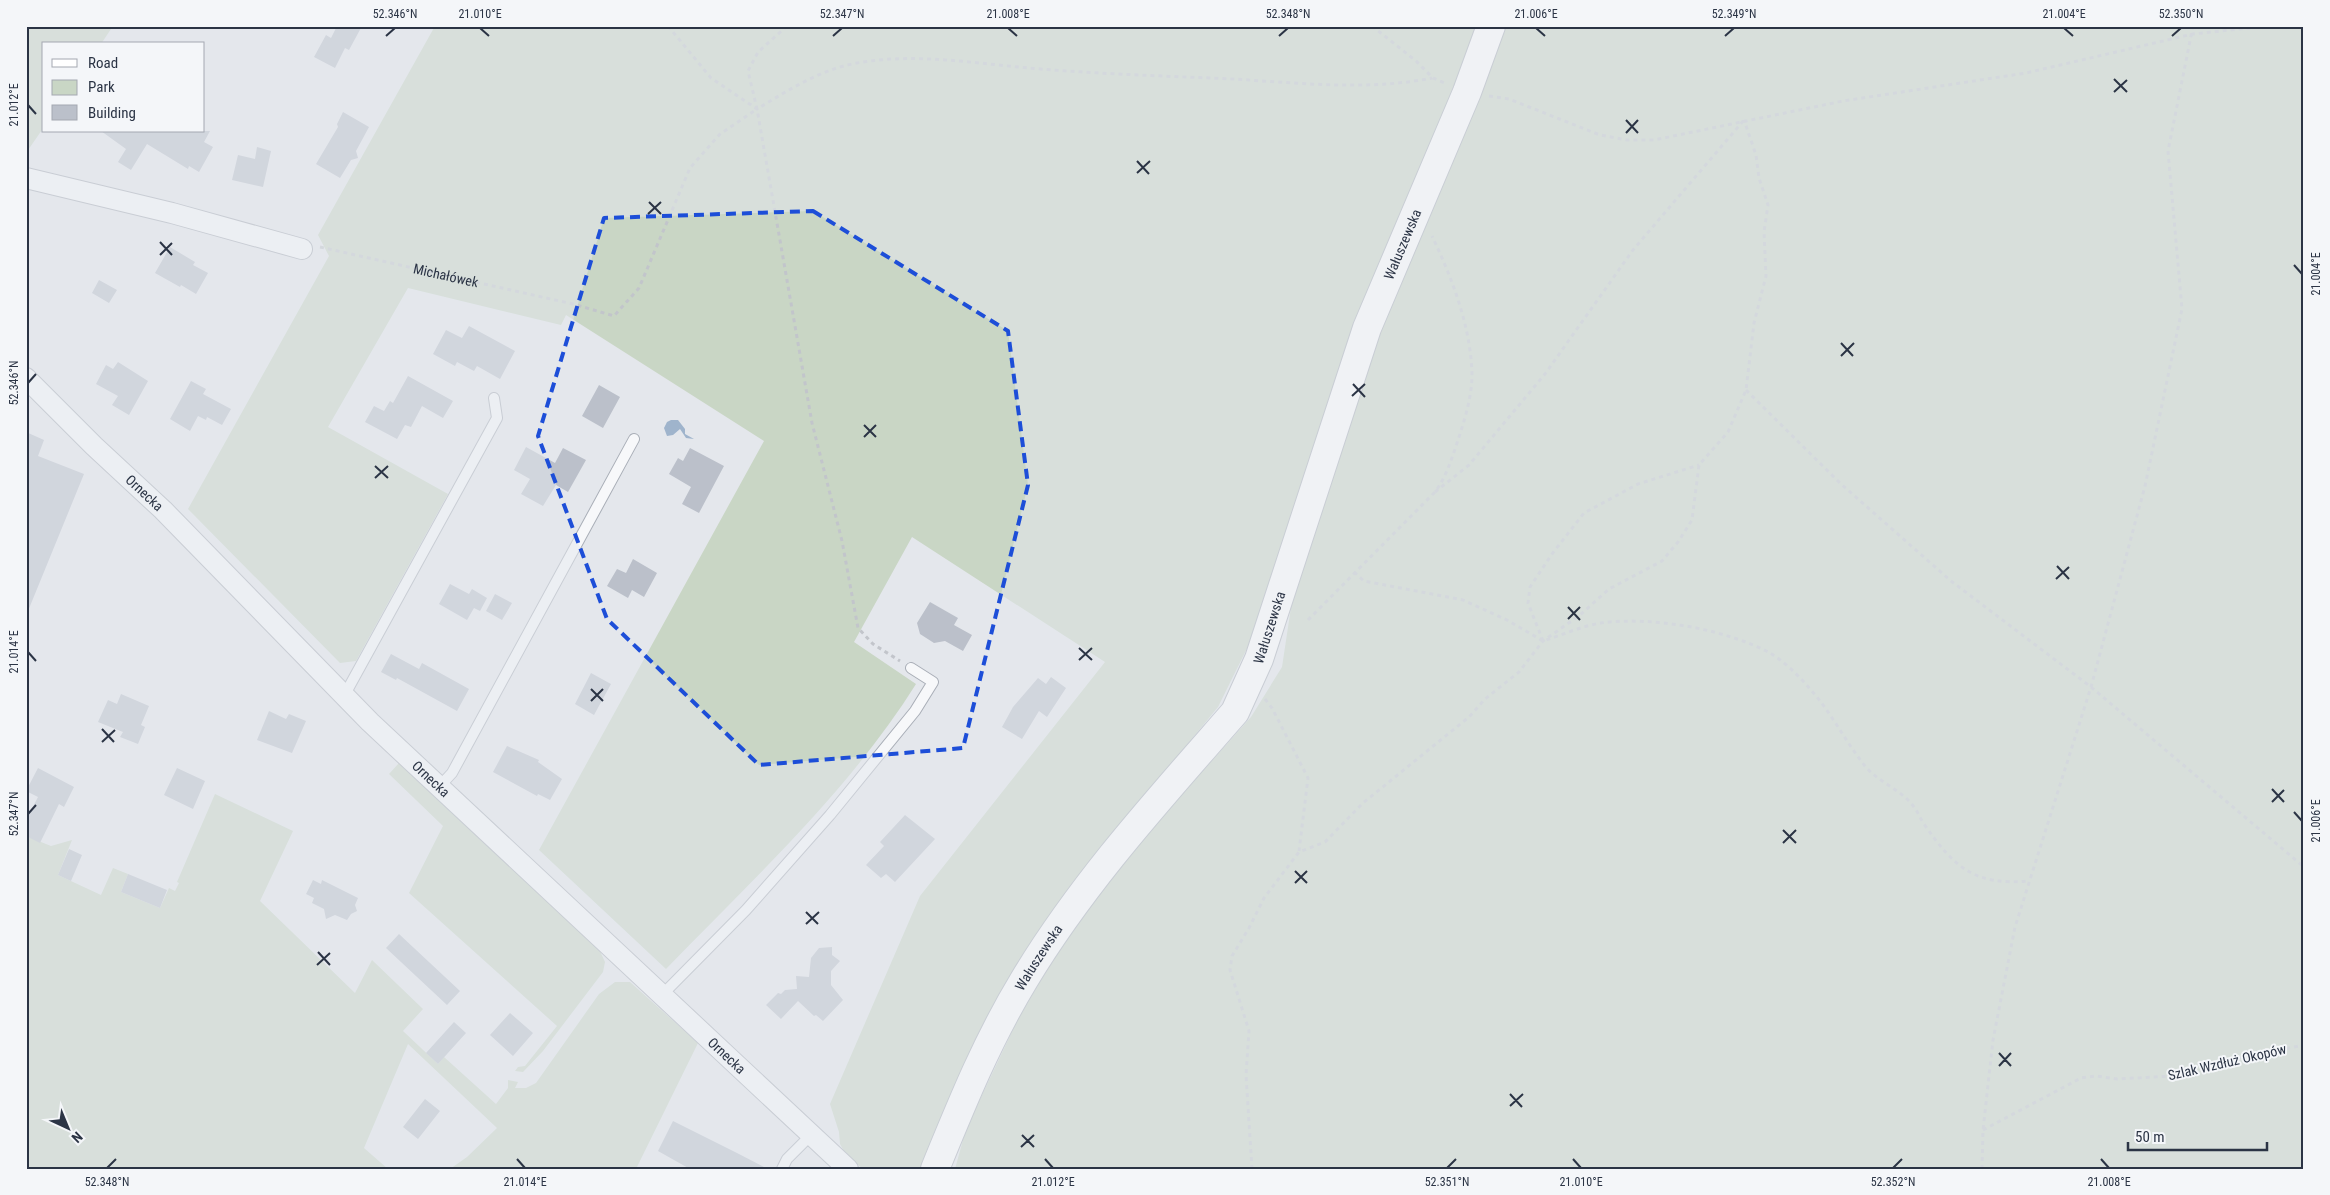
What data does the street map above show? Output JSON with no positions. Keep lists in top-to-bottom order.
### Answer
{
  "streets": {
    "street": ["Wałuszewska", "Ornecka"],
    "path": ["Michałówek", "Szlak Wzdłuż Okopów"]
  },
  "legend": ["Road", "Park", "Building"],
  "scale_bar": "50 m",
  "north": "bottom right",
  "coordinates": [
    "52.346°N",
    "21.010°E",
    "52.347°N",
    "21.008°E",
    "52.348°N",
    "21.006°E",
    "52.349°N",
    "21.004°E",
    "52.350°N",
    "21.012°E",
    "21.014°E",
    "52.351°N",
    "52.352°N"
  ]
}
